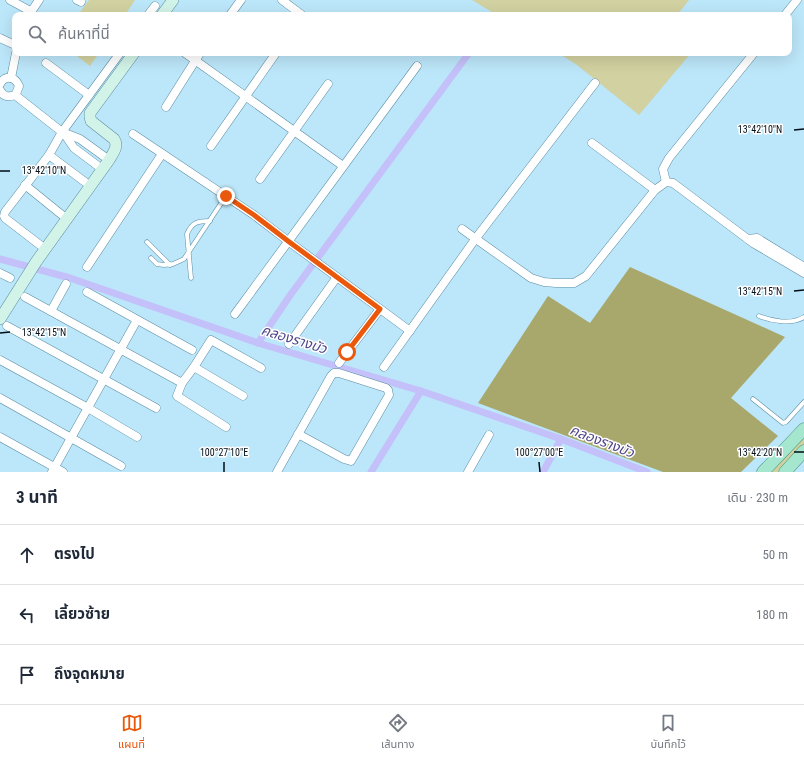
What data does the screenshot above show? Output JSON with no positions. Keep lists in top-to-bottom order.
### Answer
{
  "water": ["คลองรางบัว"],
  "page": {
    "search": "ค้นหาที่นี่",
    "heading": ["3 นาที", "เดิน · 230 m"],
    "list": [
      ["ตรงไป", "50 m"],
      ["เลี้ยวซ้าย", "180 m"],
      "ถึงจุดหมาย"
    ],
    "nav": ["แผนที่", "เส้นทาง", "บันทึกไว้"]
  },
  "coordinates": [
    "13°42'10\"N",
    "13°42'15\"N",
    "100°27'10\"E",
    "100°27'00\"E",
    "13°42'20\"N"
  ]
}
